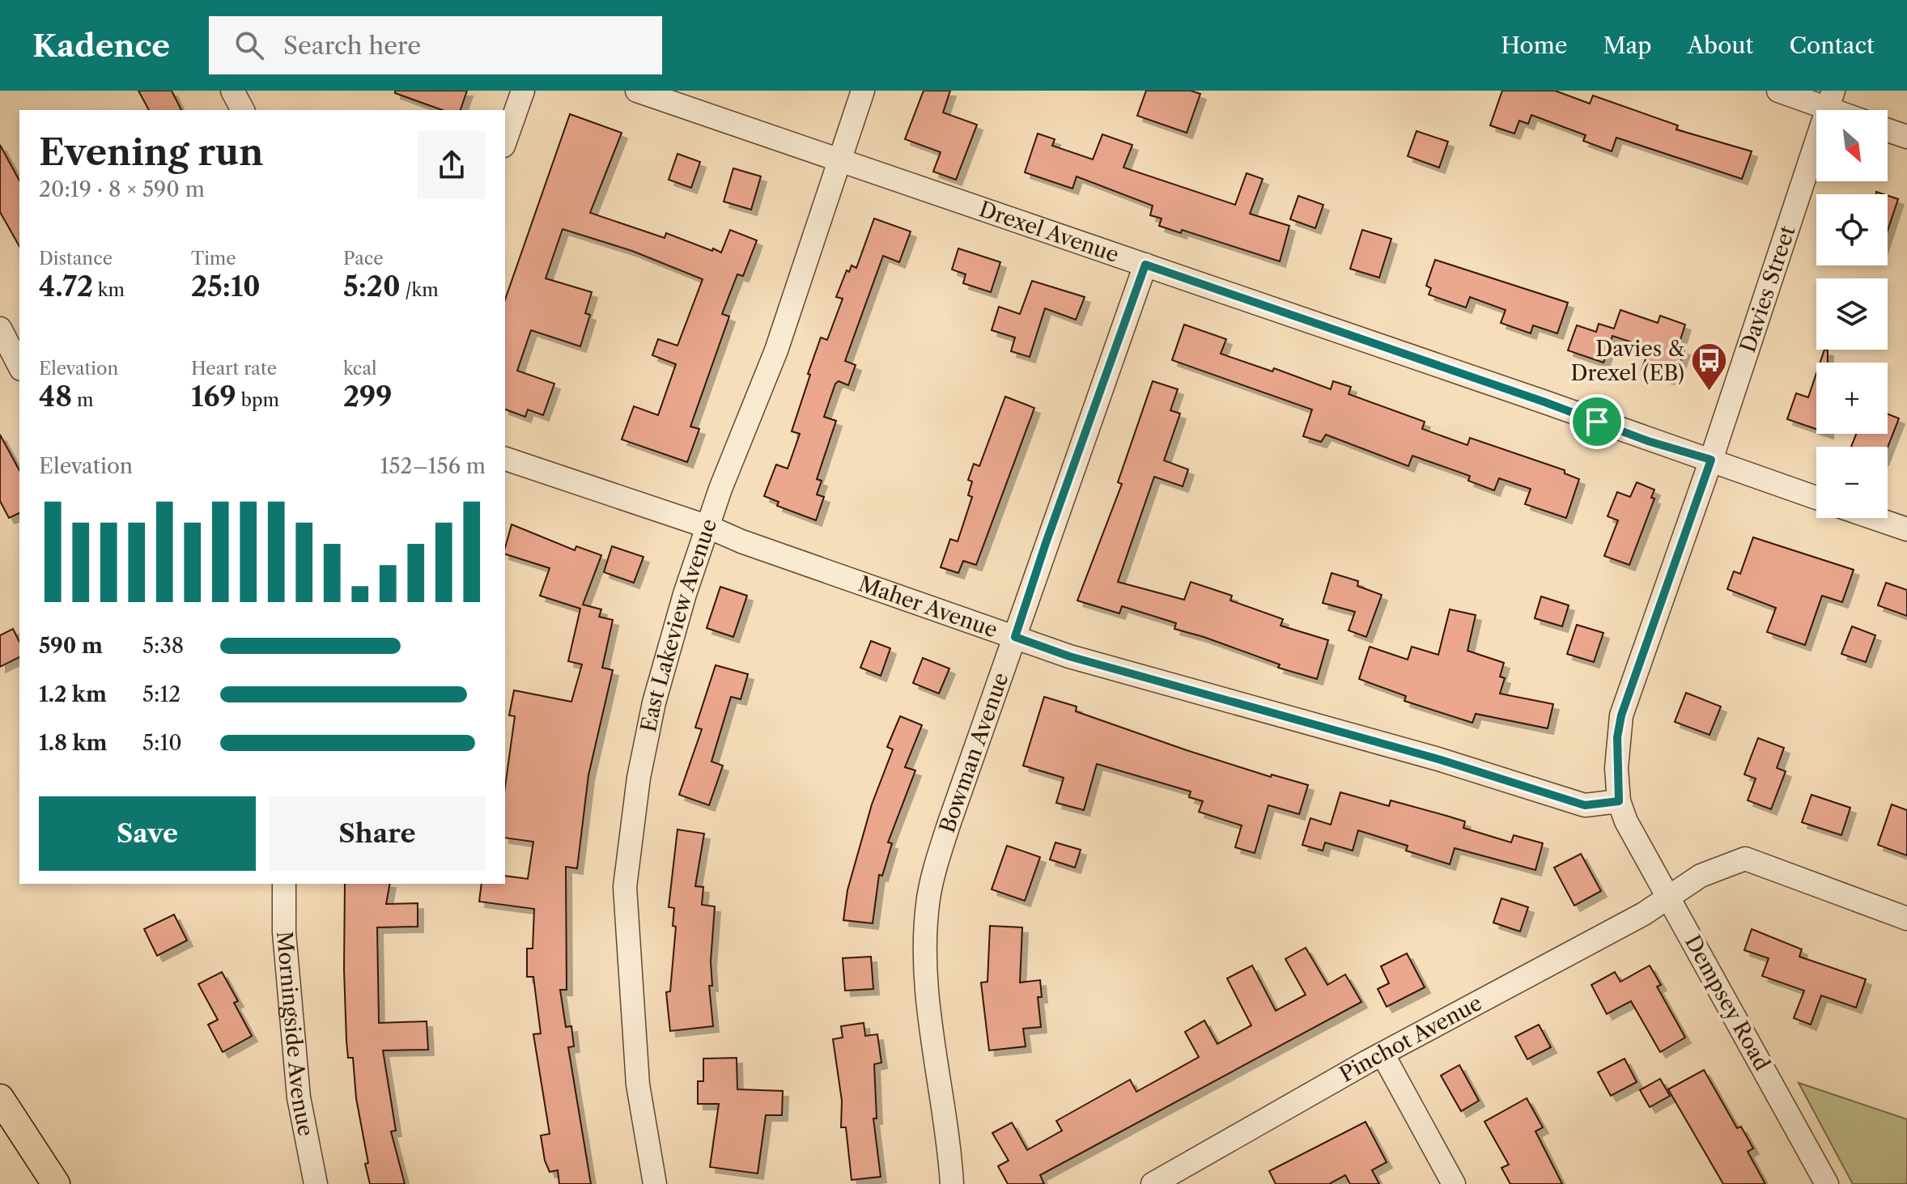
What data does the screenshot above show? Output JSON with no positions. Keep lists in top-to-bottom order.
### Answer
{
  "streets": {
    "street": [
      "Drexel Avenue",
      "Davies Street",
      "Maher Avenue",
      "East Lakeview Avenue",
      "Bowman Avenue",
      "Dempsey Road",
      "Morningside Avenue",
      "Pinchot Avenue"
    ]
  },
  "crossings": [
    ["Drexel Avenue", "Davies Street"],
    ["Drexel Avenue", "East Lakeview Avenue"],
    ["Drexel Avenue", "Bowman Avenue"],
    ["Davies Street", "Maher Avenue"],
    ["Davies Street", "Dempsey Road"],
    ["Maher Avenue", "East Lakeview Avenue"],
    ["Maher Avenue", "Bowman Avenue"],
    ["Maher Avenue", "Dempsey Road"],
    ["Dempsey Road", "Pinchot Avenue"]
  ],
  "places": {
    "bus stop": ["Davies & Drexel (EB)"]
  },
  "north": "bottom right",
  "page": {
    "header": "Kadence",
    "search": "Search here",
    "nav": [
      "Home",
      "Map",
      "About",
      "Contact"
    ],
    "map_buttons": ["+", "−"],
    "heading": ["Evening run", "20:19 · 8 × 590 m"],
    "stats": [
      ["Distance", "4.72 km"],
      ["Time", "25:10"],
      ["Pace", "5:20 /km"],
      ["Elevation", "48 m"],
      ["Heart rate", "169 bpm"],
      ["kcal", "299"]
    ],
    "chart": ["Elevation", "152–156 m"],
    "list": [
      {
        "name": "590 m",
        "note": "5:38"
      },
      {
        "name": "1.2 km",
        "note": "5:12"
      },
      {
        "name": "1.8 km",
        "note": "5:10"
      }
    ],
    "buttons": ["Save", "Share"]
  }
}
